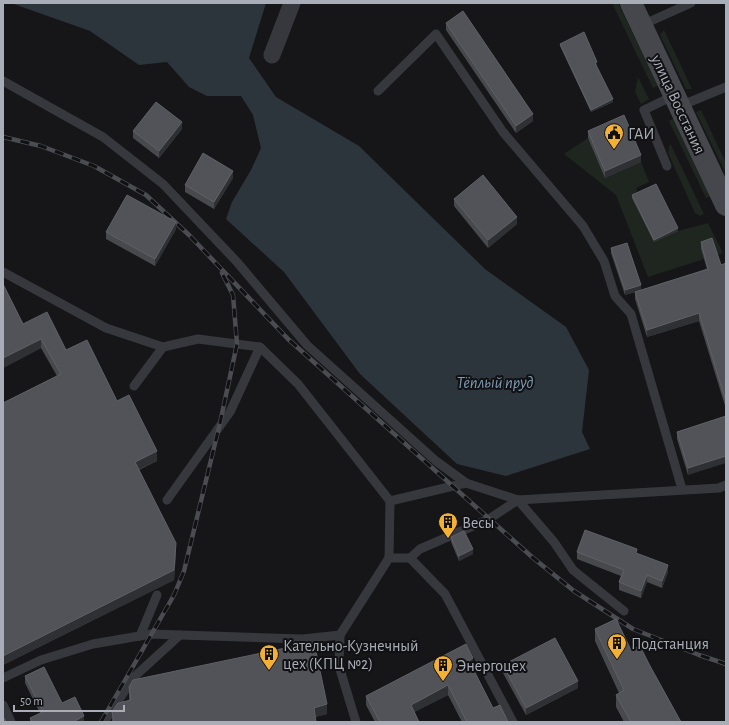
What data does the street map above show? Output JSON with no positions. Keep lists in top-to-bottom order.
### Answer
{
  "streets": {
    "street": ["улица Восстания"]
  },
  "water": ["Тёплый пруд"],
  "places": {
    "public building": ["ГАИ"],
    "building": [
      "Весы",
      "Подстанция",
      "Кательно-Кузнечный цех (КПЦ №2)",
      "Энергоцех"
    ]
  },
  "scale_bar": "50 m"
}
